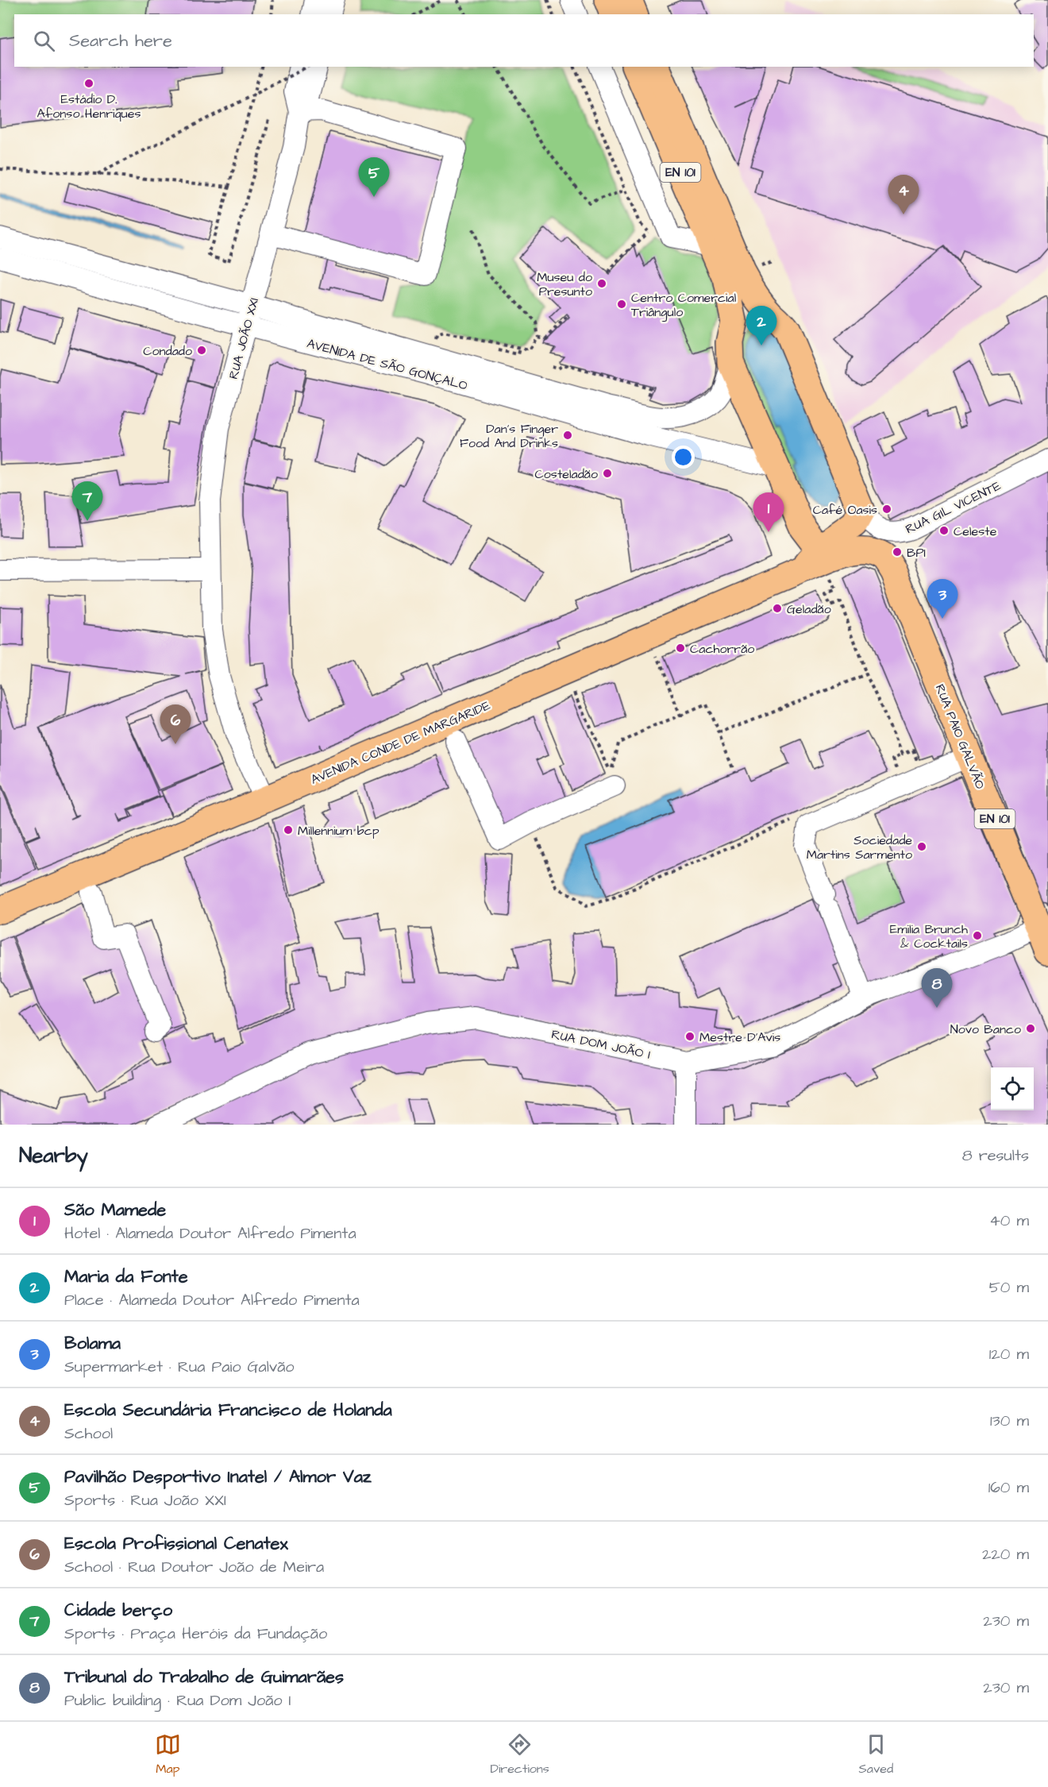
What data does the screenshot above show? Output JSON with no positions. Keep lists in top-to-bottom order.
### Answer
{
  "streets": {
    "main road": ["EN 101", "RUA PAIO GALVÃO", "AVENIDA CONDE DE MARGARIDE"],
    "street": [
      "RUA JOÃO XXI",
      "AVENIDA DE SÃO GONÇALO",
      "RUA GIL VICENTE",
      "RUA DOM JOÃO I"
    ]
  },
  "crossings": [
    ["EN 101", "AVENIDA DE SÃO GONÇALO"],
    ["EN 101", "RUA GIL VICENTE"],
    ["EN 101", "RUA PAIO GALVÃO"],
    ["EN 101", "AVENIDA CONDE DE MARGARIDE"],
    ["RUA JOÃO XXI", "AVENIDA DE SÃO GONÇALO"],
    ["RUA JOÃO XXI", "AVENIDA CONDE DE MARGARIDE"],
    ["RUA GIL VICENTE", "AVENIDA CONDE DE MARGARIDE"],
    ["RUA PAIO GALVÃO", "AVENIDA CONDE DE MARGARIDE"],
    ["RUA PAIO GALVÃO", "RUA DOM JOÃO I"]
  ],
  "places": [
    "Estádio D. Afonso Henriques",
    "Museu do Presunto",
    "Centro Comercial Triângulo",
    "Condado",
    "Dan's Finger Food And Drinks",
    "Costeladão",
    "Café Oasis",
    "Celeste",
    "BPI",
    "Geladão",
    "Cachorrão",
    "Millennium bcp",
    "Sociedade Martins Sarmento",
    "Emilia Brunch & Cocktails",
    "Novo Banco",
    "Mestre D'Avis"
  ],
  "page": {
    "search": "Search here",
    "pins": [
      "5",
      "4",
      "2",
      "7",
      "1",
      "3",
      "6",
      "8"
    ],
    "heading": ["Nearby", "8 results"],
    "list": [
      {
        "mark": "1",
        "name": "São Mamede",
        "note": "Hotel · Alameda Doutor Alfredo Pimenta",
        "value": "40 m"
      },
      {
        "mark": "2",
        "name": "Maria da Fonte",
        "note": "Place · Alameda Doutor Alfredo Pimenta",
        "value": "50 m"
      },
      {
        "mark": "3",
        "name": "Bolama",
        "note": "Supermarket · Rua Paio Galvão",
        "value": "120 m"
      },
      {
        "mark": "4",
        "name": "Escola Secundária Francisco de Holanda",
        "note": "School",
        "value": "130 m"
      },
      {
        "mark": "5",
        "name": "Pavilhão Desportivo Inatel / Almor Vaz",
        "note": "Sports · Rua João XXI",
        "value": "160 m"
      },
      {
        "mark": "6",
        "name": "Escola Profissional Cenatex",
        "note": "School · Rua Doutor João de Meira",
        "value": "220 m"
      },
      {
        "mark": "7",
        "name": "Cidade berço",
        "note": "Sports · Praça Heróis da Fundação",
        "value": "230 m"
      },
      {
        "mark": "8",
        "name": "Tribunal do Trabalho de Guimarães",
        "note": "Public building · Rua Dom João I",
        "value": "230 m"
      }
    ],
    "nav": ["Map", "Directions", "Saved"]
  }
}
